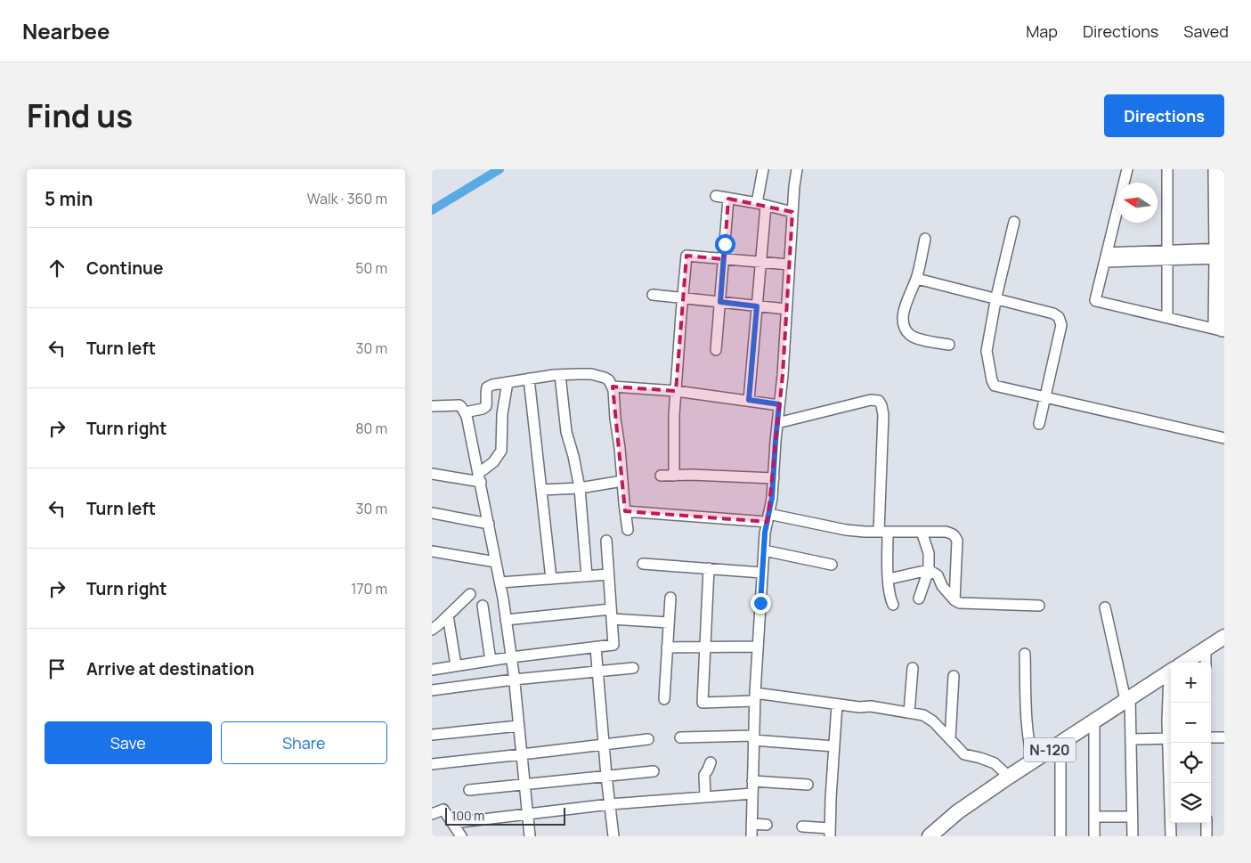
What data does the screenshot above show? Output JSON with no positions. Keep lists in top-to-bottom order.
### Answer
{
  "streets": {
    "highway": ["N-120"]
  },
  "scale_bar": "100 m",
  "north": "left",
  "page": {
    "header": "Nearbee",
    "nav": ["Map", "Directions", "Saved"],
    "title": "Find us",
    "buttons": [
      "Directions",
      ["Save", "Share"]
    ],
    "heading": ["5 min", "Walk · 360 m"],
    "list": [
      ["Continue", "50 m"],
      ["Turn left", "30 m"],
      ["Turn right", "80 m"],
      ["Turn left", "30 m"],
      ["Turn right", "170 m"],
      "Arrive at destination"
    ],
    "map_buttons": ["+", "−"],
    "scale": "100 m"
  }
}
